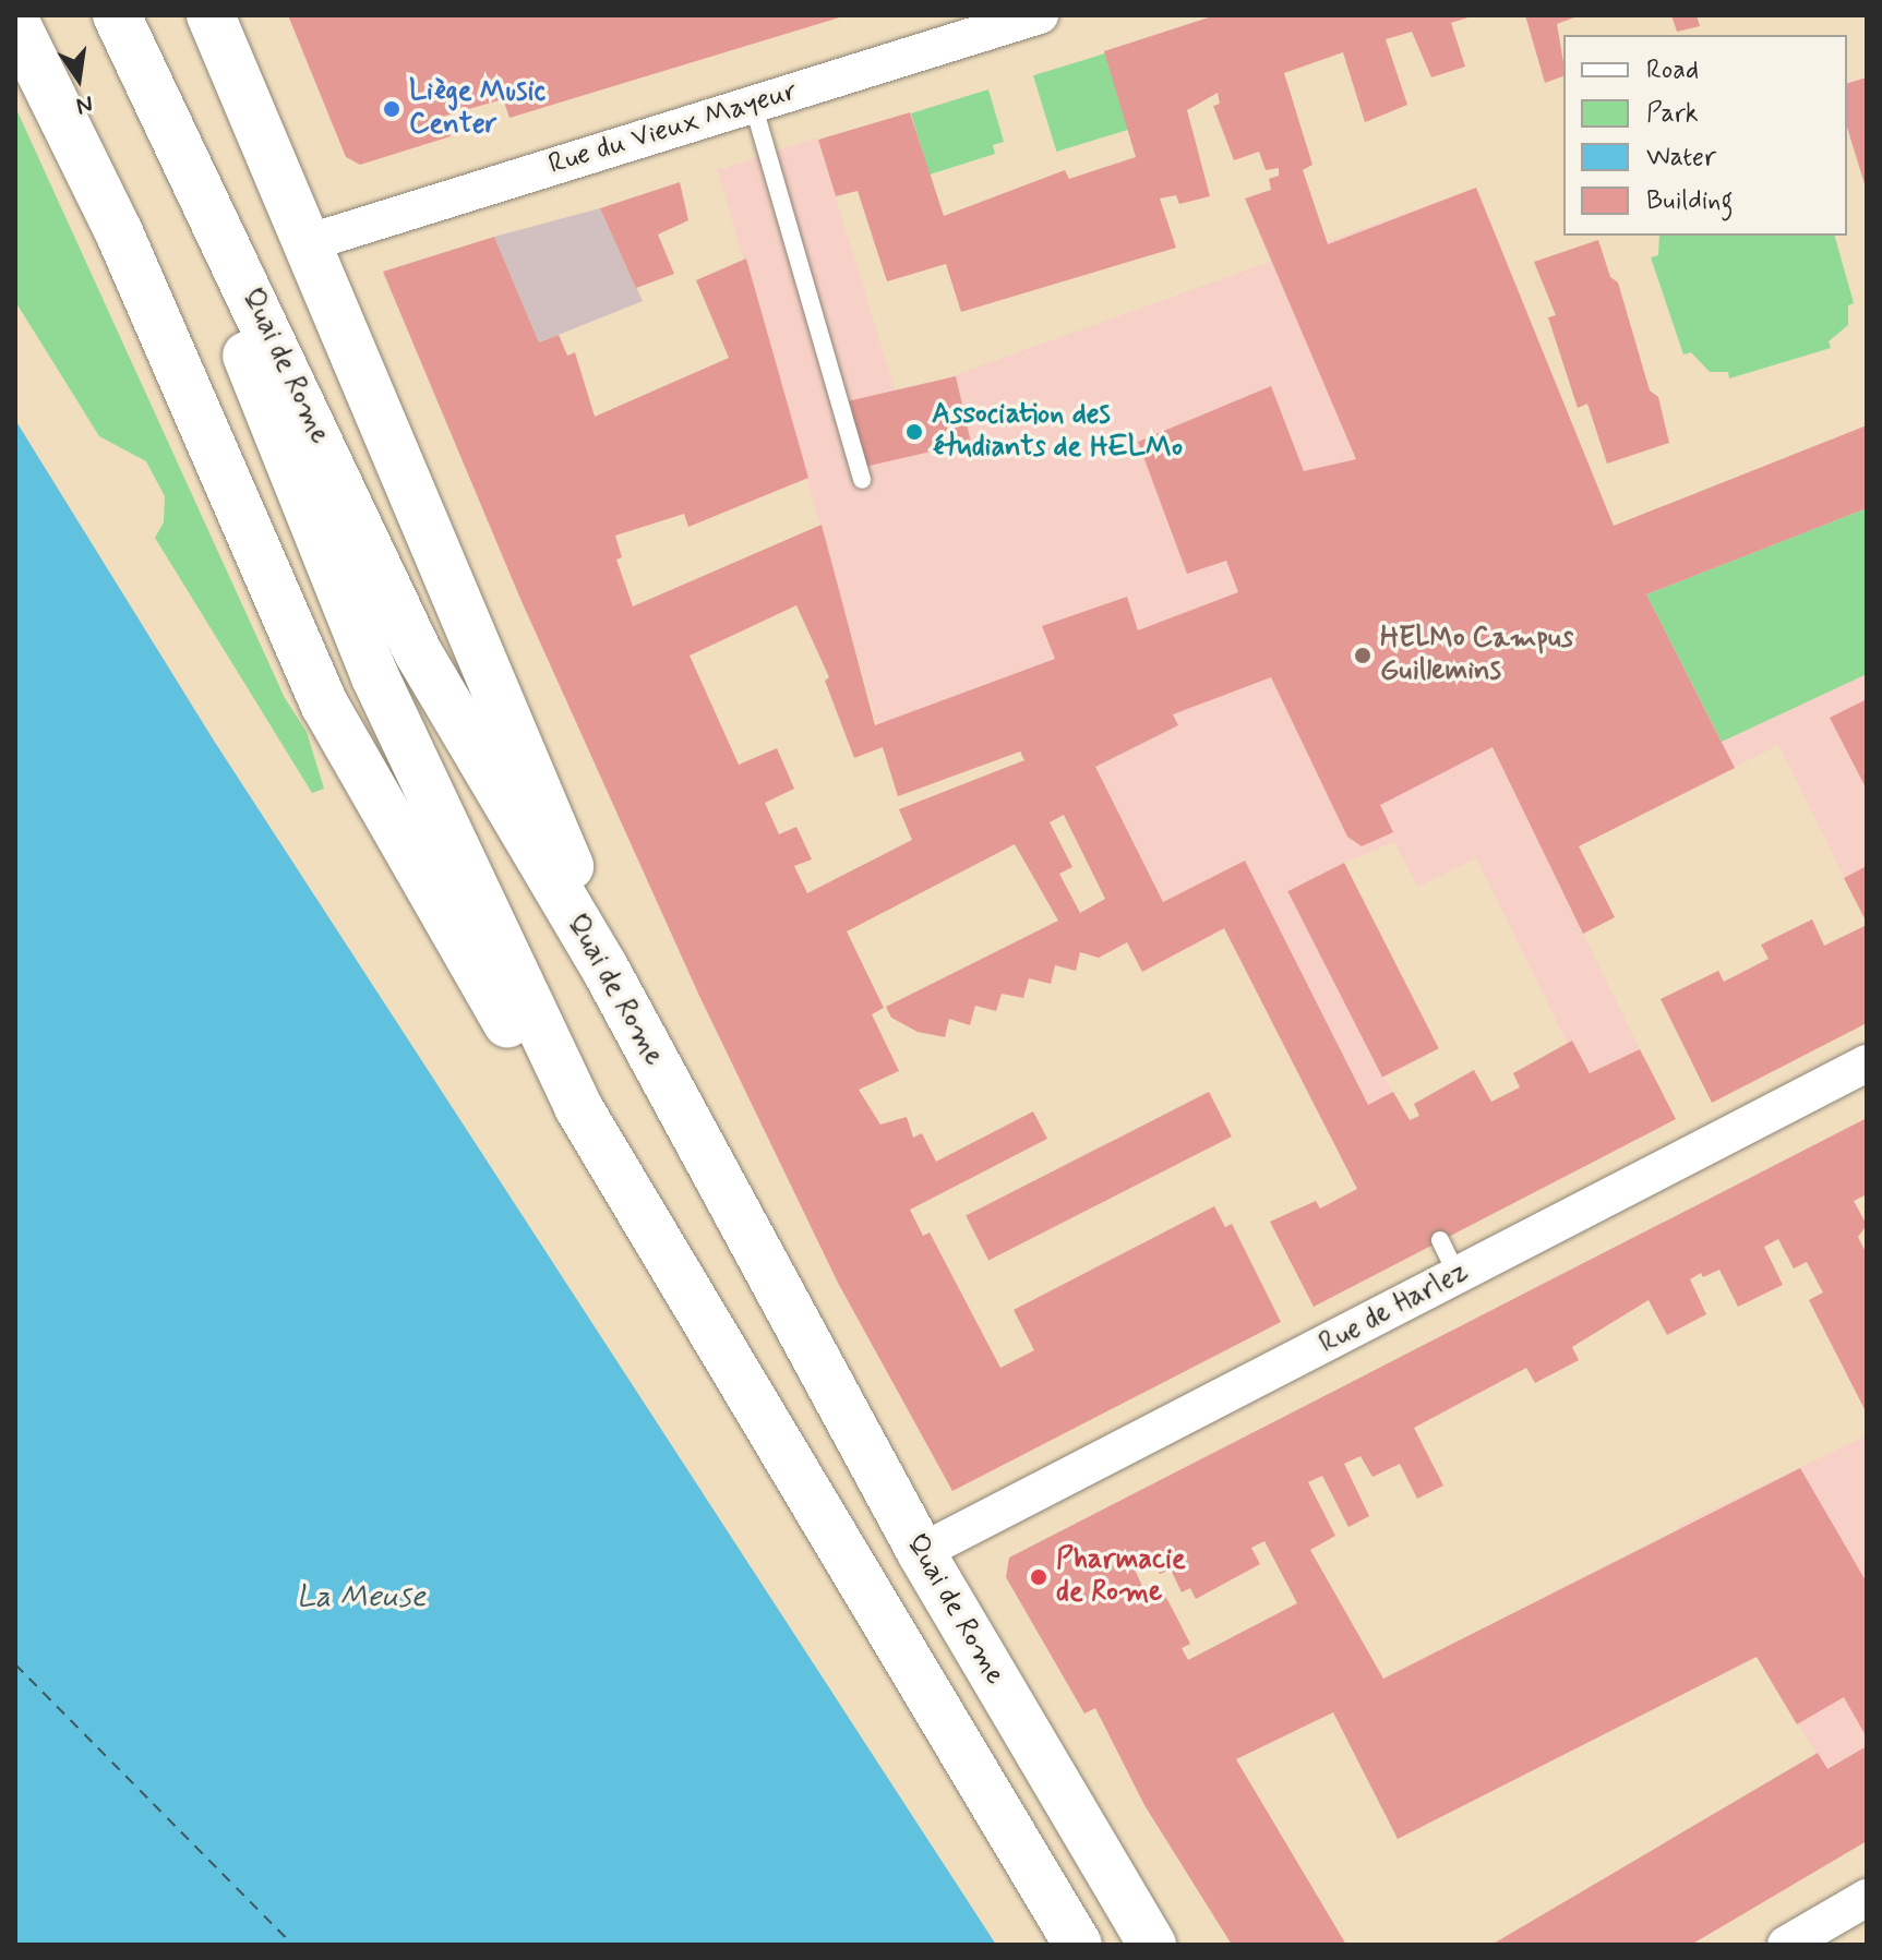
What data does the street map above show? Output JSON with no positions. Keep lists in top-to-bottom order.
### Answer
{
  "streets": {
    "main road": ["Quai de Rome"],
    "street": ["Rue du Vieux Mayeur", "Rue de Harlez"]
  },
  "crossings": [
    ["Quai de Rome", "Rue de Harlez"]
  ],
  "water": ["La Meuse"],
  "places": [
    "Liège Music Center",
    "Association des étudiants de HELMo",
    "HELMo Campus Guillemins",
    "Pharmacie de Rome"
  ],
  "legend": [
    "Road",
    "Park",
    "Water",
    "Building"
  ],
  "north": "bottom"
}
